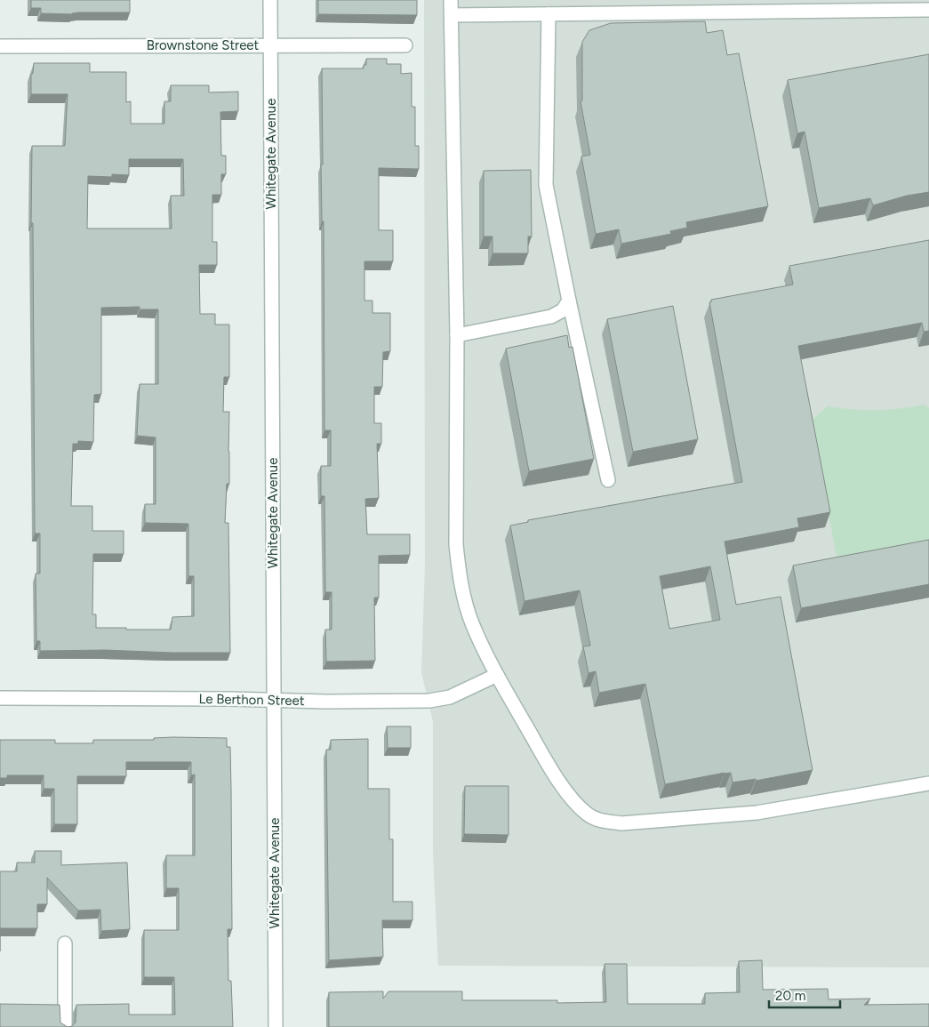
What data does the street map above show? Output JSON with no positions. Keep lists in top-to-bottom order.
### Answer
{
  "streets": {
    "street": ["Brownstone Street", "Whitegate Avenue", "Le Berthon Street"]
  },
  "crossings": [
    ["Brownstone Street", "Whitegate Avenue"],
    ["Whitegate Avenue", "Le Berthon Street"]
  ],
  "scale_bar": "20 m"
}
